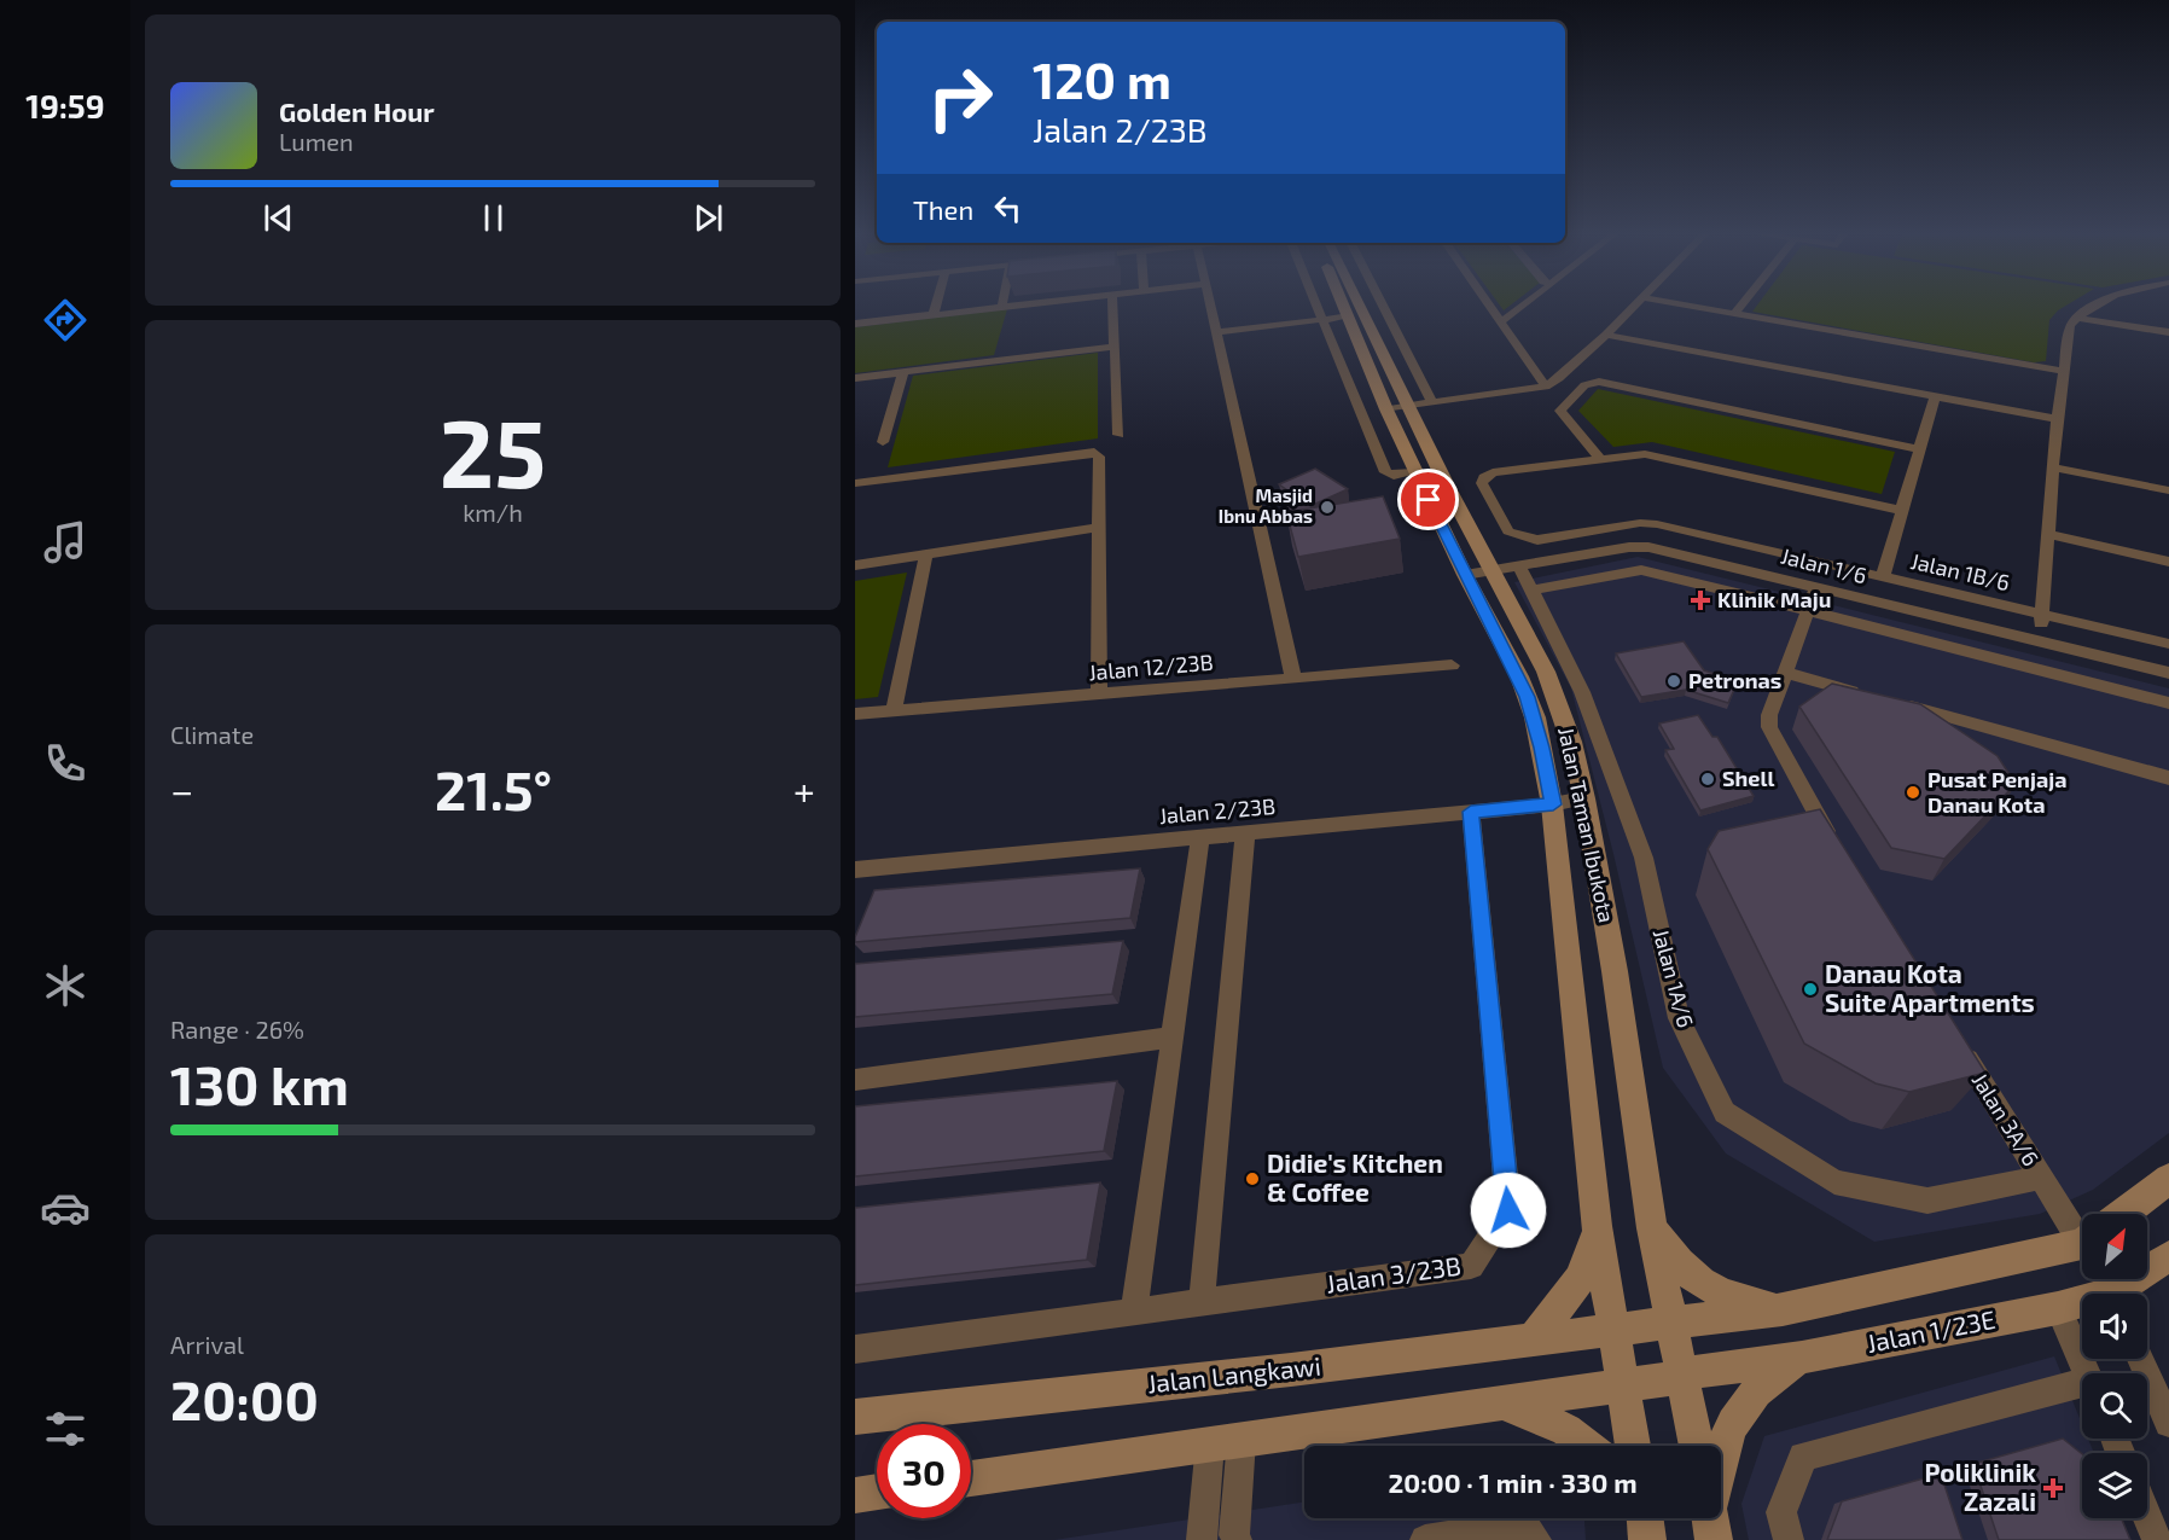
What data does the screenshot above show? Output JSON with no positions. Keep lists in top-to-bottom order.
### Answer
{
  "streets": {
    "main road": ["Jalan Taman Ibukota", "Jalan 1/23E", "Jalan Langkawi"],
    "street": [
      "Jalan 1/6",
      "Jalan 1B/6",
      "Jalan 12/23B",
      "Jalan 2/23B",
      "Jalan 1A/6",
      "Jalan 3A/6",
      "Jalan 3/23B"
    ]
  },
  "crossings": [
    ["Jalan 1/6", "Jalan Taman Ibukota"],
    ["Jalan 1/6", "Jalan 1A/6"],
    ["Jalan 2/23B", "Jalan Taman Ibukota"],
    ["Jalan 2/23B", "Jalan 3/23B"],
    ["Jalan Taman Ibukota", "Jalan 1/23E"],
    ["Jalan Taman Ibukota", "Jalan Langkawi"],
    ["Jalan 1A/6", "Jalan 3A/6"]
  ],
  "places": {
    "other": [
      "Masjid Ibnu Abbas",
      "Petronas",
      "Shell",
      "Pusat Penjaja Danau Kota",
      "Danau Kota Suite Apartments",
      "Didie's Kitchen & Coffee"
    ],
    "health": ["Klinik Maju", "Poliklinik Zazali"]
  },
  "north": "top right",
  "page": {
    "tabs": "19:59",
    "turn": ["120 m", "Jalan 2/23B"],
    "song": ["Golden Hour", "Lumen"],
    "then": "Then",
    "tile": [
      ["25", "km/h"],
      "Climate",
      ["Range · 26%", "130 km"],
      ["Arrival", "20:00"]
    ],
    "heat": ["−", "21.5°", "+"],
    "limit": "30",
    "trip": "20:00 · 1 min · 330 m"
  }
}
